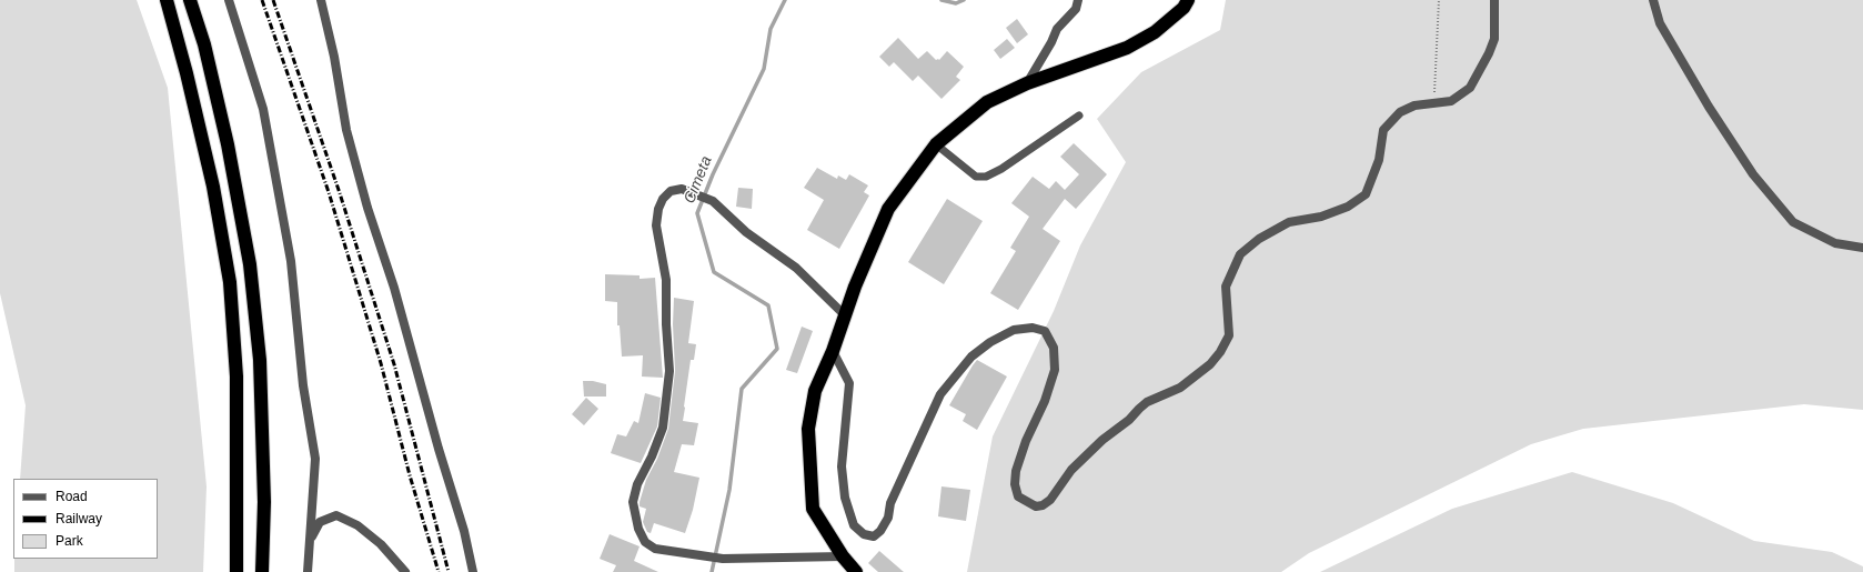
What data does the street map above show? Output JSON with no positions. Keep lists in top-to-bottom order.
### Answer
{
  "water": ["Cimeta"],
  "legend": ["Road", "Railway", "Park"]
}
